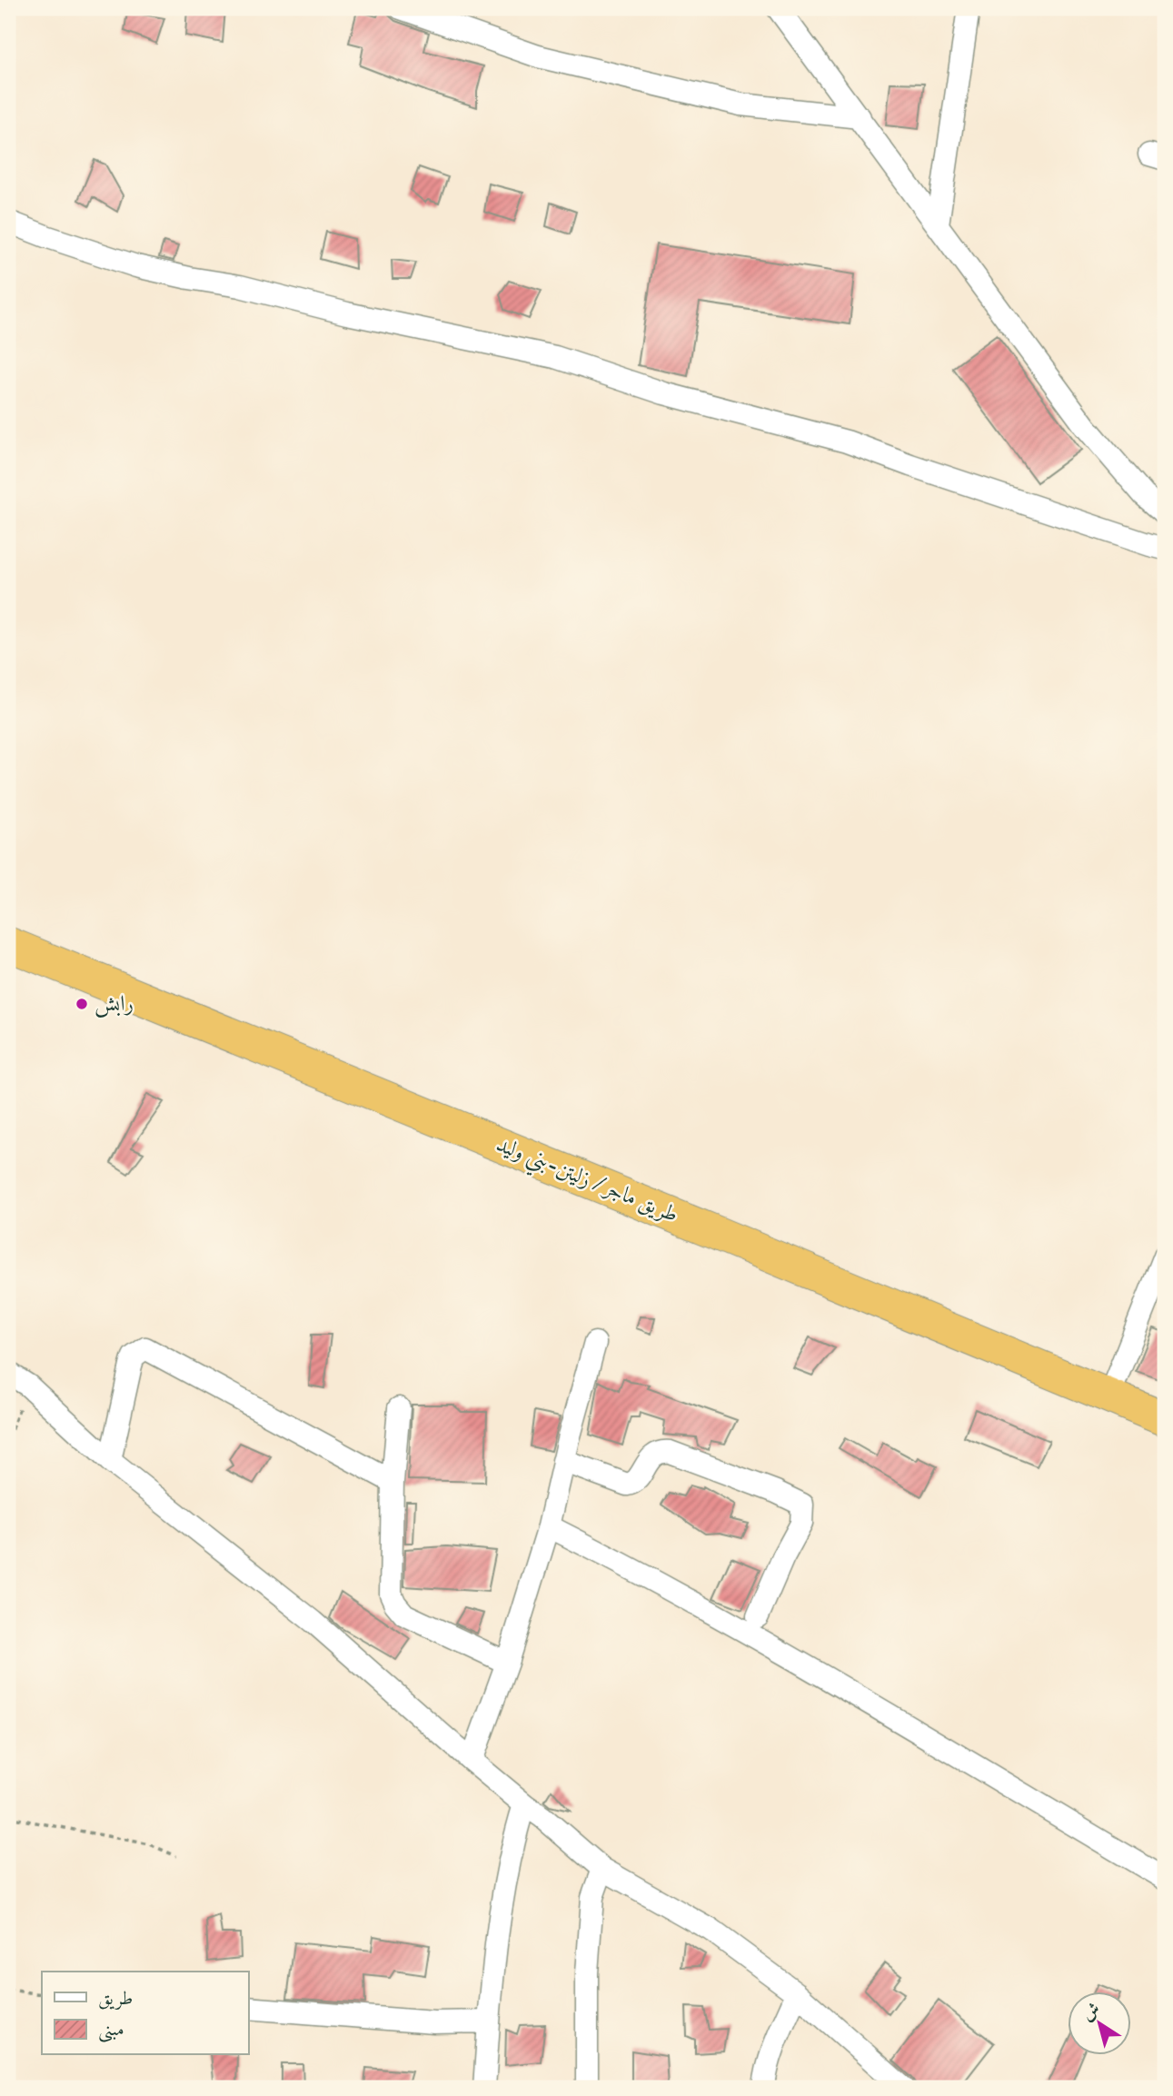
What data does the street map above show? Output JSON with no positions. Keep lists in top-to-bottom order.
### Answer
{
  "streets": {
    "highway": ["طريق ماجر / زليتن-بني وليد"]
  },
  "places": ["رابش"],
  "legend": ["طريق", "مبنى"],
  "north": "top left"
}
